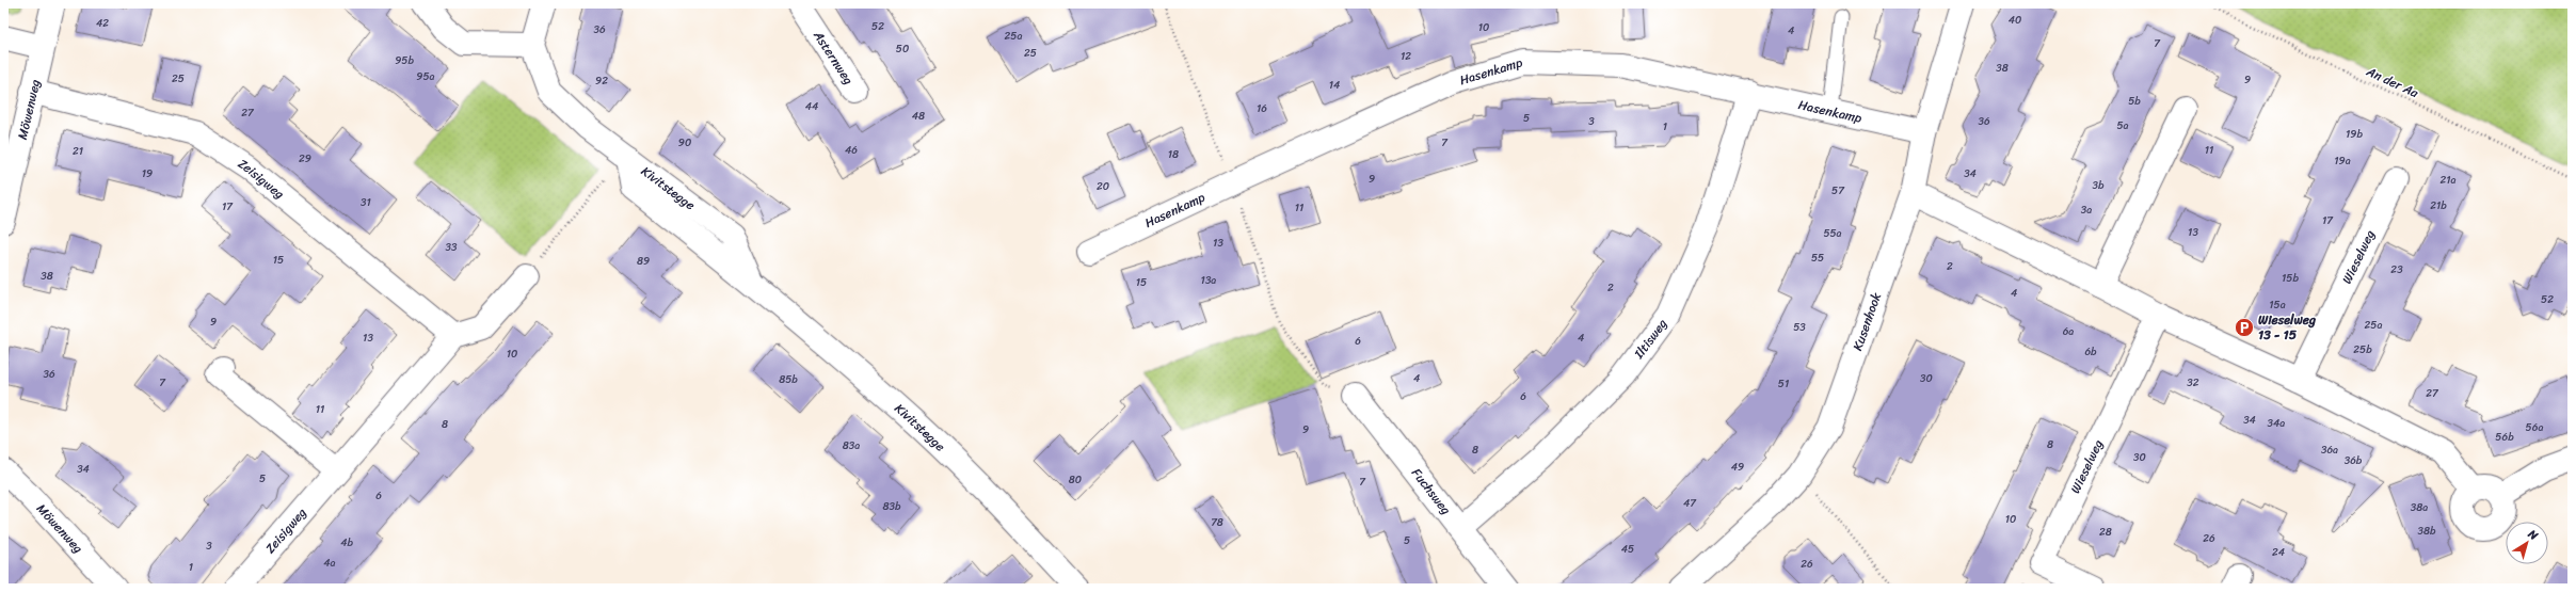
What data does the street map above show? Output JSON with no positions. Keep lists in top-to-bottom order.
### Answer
{
  "streets": {
    "street": [
      "Asternweg",
      "Hasenkamp",
      "Möwenweg",
      "Zeisigweg",
      "Kivitstegge",
      "Wieselweg",
      "Kusenhook",
      "Iltisweg",
      "Fuchsweg"
    ],
    "path": ["An der Aa"]
  },
  "crossings": [
    ["Hasenkamp", "Kusenhook"],
    ["Hasenkamp", "Iltisweg"],
    ["Möwenweg", "Zeisigweg"],
    ["Iltisweg", "Fuchsweg"]
  ],
  "places": {
    "parking": ["Wieselweg 13 - 15"]
  },
  "house_numbers": [
    "40",
    "42",
    "52",
    "10",
    "36",
    "4",
    "25a",
    "7",
    "50",
    "25",
    "12",
    "95b",
    "38",
    "95a",
    "25",
    "9",
    "92",
    "14",
    "5b",
    "44",
    "16",
    "27",
    "48",
    "5",
    "3",
    "36",
    "5a",
    "1",
    "19b",
    "90",
    "7",
    "46",
    "11",
    "21",
    "18",
    "29",
    "19a",
    "19",
    "34",
    "9",
    "21a",
    "3b",
    "20",
    "57",
    "31",
    "21b",
    "17",
    "11",
    "3a",
    "17",
    "13",
    "55a",
    "13",
    "33",
    "55",
    "15",
    "89",
    "2",
    "23",
    "38",
    "15b",
    "13a",
    "15",
    "2",
    "4",
    "52",
    "15a",
    "9",
    "25a",
    "53",
    "6a",
    "13",
    "4",
    "6",
    "25b",
    "6b",
    "10",
    "36",
    "4",
    "30",
    "85b",
    "7",
    "32",
    "51",
    "27",
    "6",
    "11",
    "34",
    "34a",
    "8",
    "56a",
    "9",
    "56b",
    "8",
    "83a",
    "8",
    "36a",
    "30",
    "36b",
    "49",
    "34",
    "5",
    "80",
    "7",
    "6",
    "47",
    "83b",
    "38a",
    "10",
    "78",
    "38b",
    "28",
    "26",
    "5",
    "4b",
    "3",
    "45",
    "24",
    "4a",
    "26",
    "1"
  ],
  "north": "top right"
}
